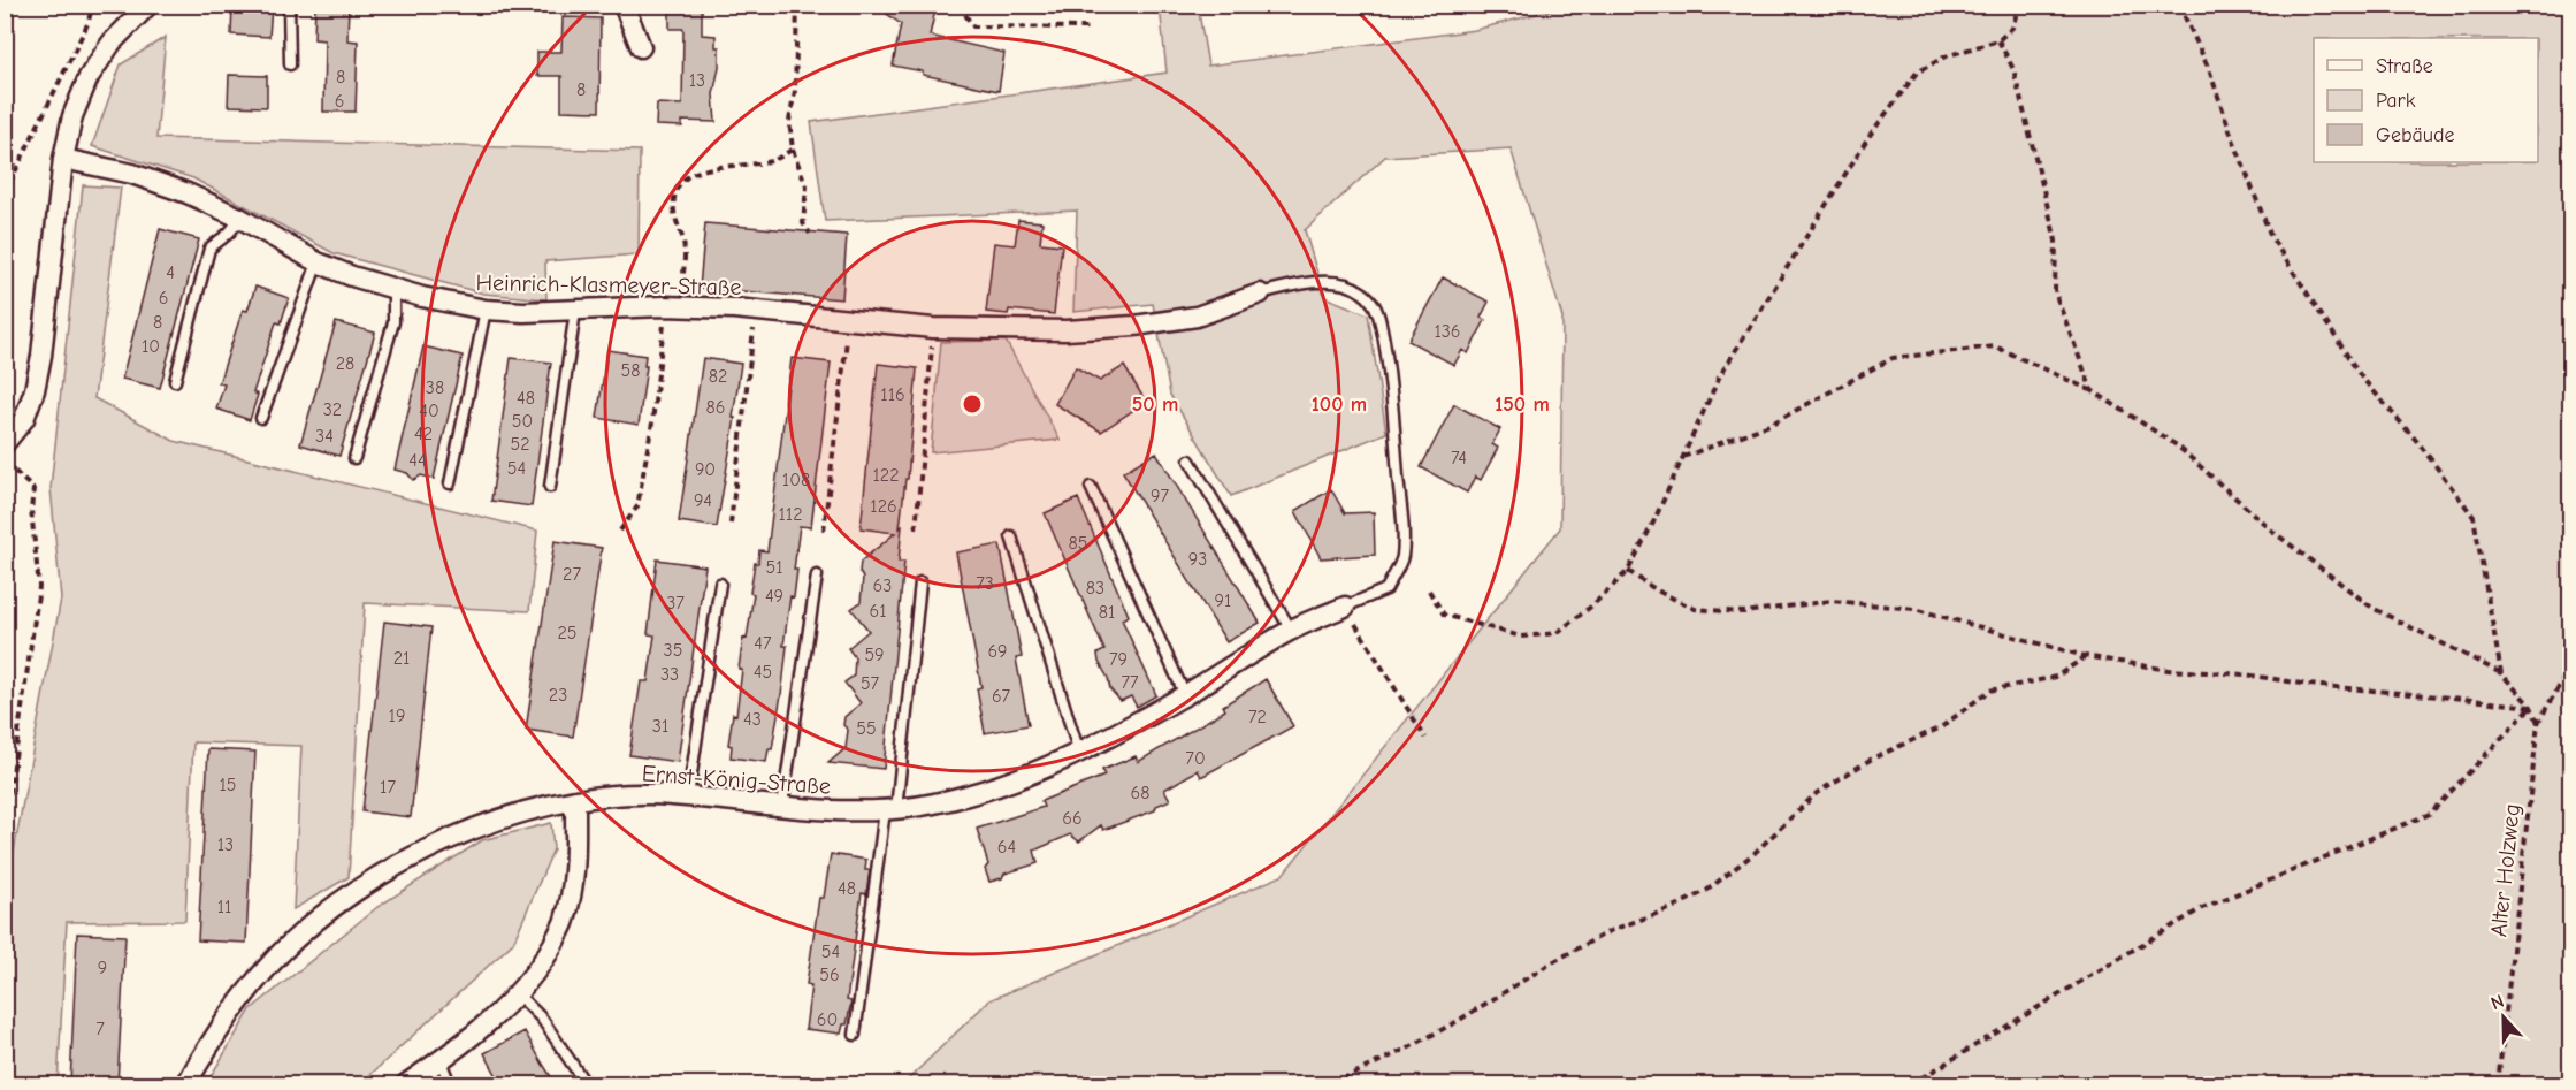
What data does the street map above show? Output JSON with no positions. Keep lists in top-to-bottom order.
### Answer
{
  "streets": {
    "street": ["Heinrich-Klasmeyer-Straße", "Ernst-König-Straße"],
    "path": ["Alter Holzweg"]
  },
  "house_numbers": [
    "8",
    "13",
    "8",
    "6",
    "4",
    "6",
    "8",
    "136",
    "10",
    "28",
    "58",
    "82",
    "38",
    "116",
    "48",
    "86",
    "32",
    "40",
    "50",
    "42",
    "34",
    "52",
    "74",
    "44",
    "54",
    "90",
    "122",
    "108",
    "97",
    "94",
    "126",
    "112",
    "85",
    "93",
    "51",
    "27",
    "73",
    "63",
    "83",
    "49",
    "91",
    "37",
    "61",
    "81",
    "25",
    "47",
    "35",
    "69",
    "59",
    "21",
    "79",
    "45",
    "33",
    "77",
    "57",
    "23",
    "67",
    "19",
    "72",
    "43",
    "31",
    "55",
    "70",
    "15",
    "17",
    "68",
    "66",
    "13",
    "64",
    "48",
    "11",
    "54",
    "9",
    "56",
    "60",
    "7"
  ],
  "legend": ["Straße", "Park", "Gebäude"],
  "north": "top",
  "rings": ["50 m", "100 m", "150 m"]
}
